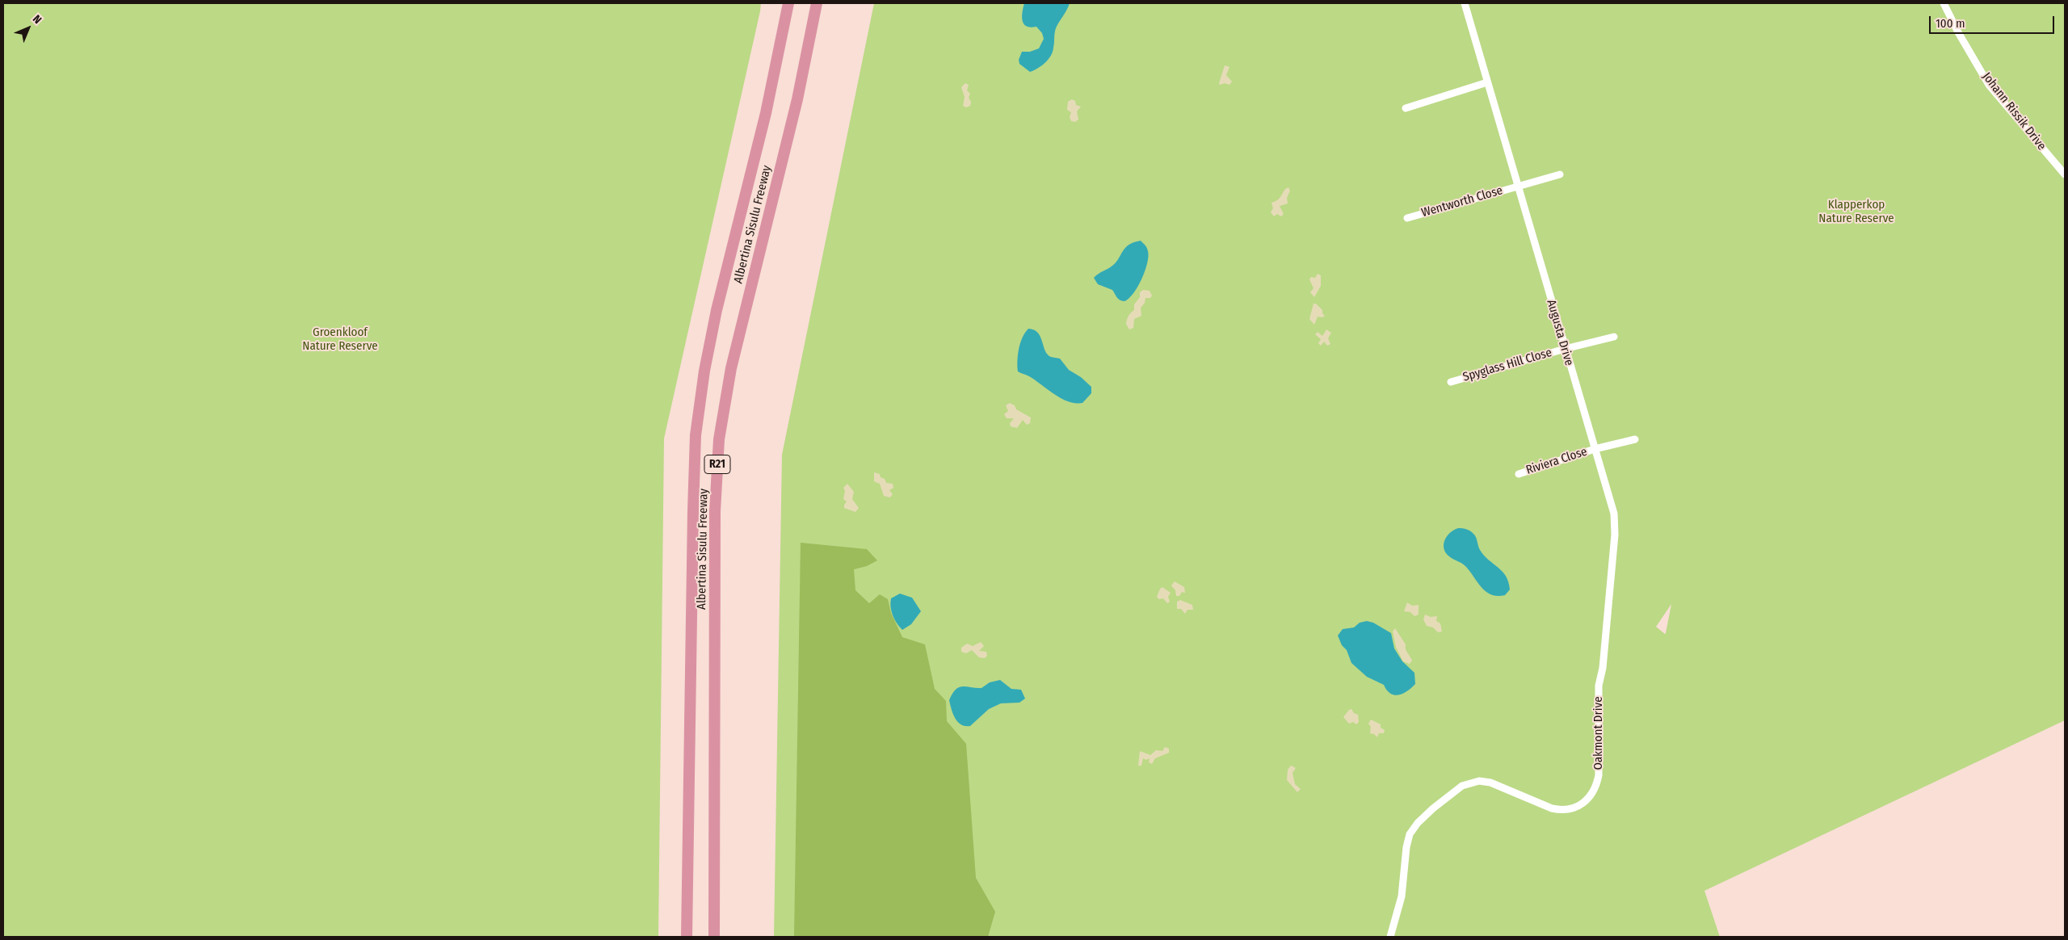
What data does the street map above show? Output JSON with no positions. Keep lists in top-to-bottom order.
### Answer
{
  "streets": {
    "highway": ["Albertina Sisulu Freeway", "R21"],
    "street": [
      "Johann Rissik Drive",
      "Wentworth Close",
      "Augusta Drive",
      "Spyglass Hill Close",
      "Riviera Close",
      "Oakmont Drive"
    ]
  },
  "crossings": [
    ["Wentworth Close", "Augusta Drive"],
    ["Augusta Drive", "Spyglass Hill Close"],
    ["Augusta Drive", "Riviera Close"],
    ["Augusta Drive", "Oakmont Drive"]
  ],
  "parks": ["Klapperkop Nature Reserve", "Groenkloof Nature Reserve"],
  "scale_bar": "100 m",
  "north": "top right"
}
